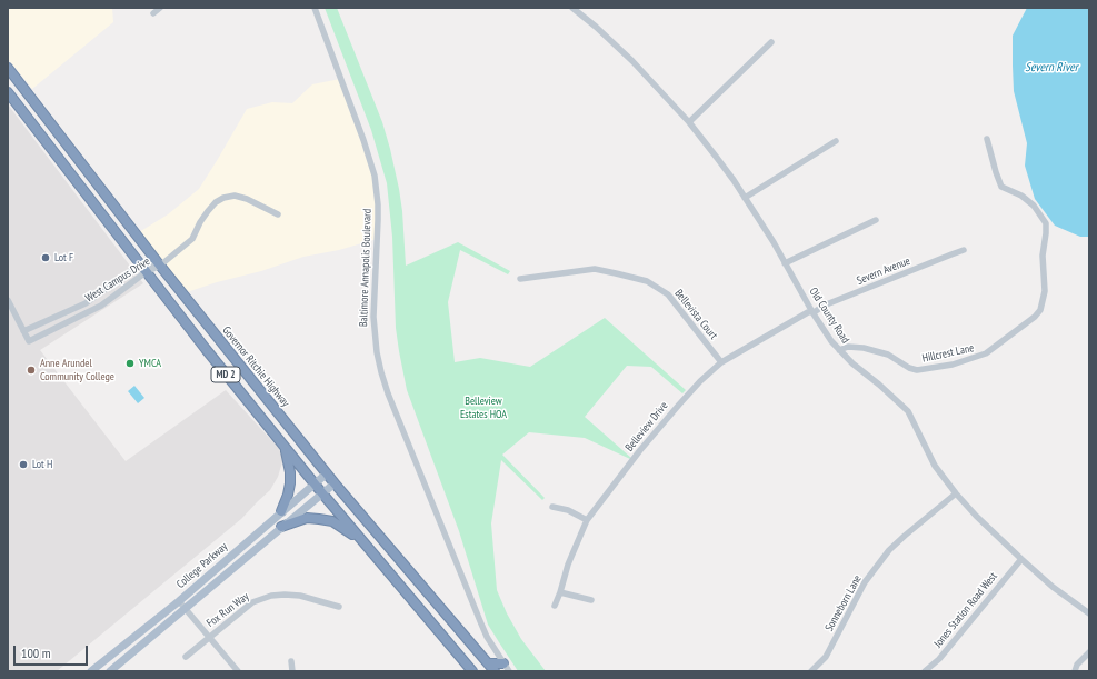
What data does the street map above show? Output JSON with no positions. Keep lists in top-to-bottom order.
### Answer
{
  "streets": {
    "highway": ["Governor Ritchie Highway", "MD 2"],
    "main road": ["College Parkway"],
    "street": [
      "Baltimore Annapolis Boulevard",
      "Severn Avenue",
      "West Campus Drive",
      "Bellevista Court",
      "Old County Road",
      "Hillcrest Lane",
      "Belleview Drive",
      "Sonneborn Lane",
      "Fox Run Way",
      "Jones Station Road West"
    ]
  },
  "crossings": [
    ["Severn Avenue", "Old County Road"],
    ["Severn Avenue", "Belleview Drive"],
    ["West Campus Drive", "Governor Ritchie Highway"],
    ["West Campus Drive", "MD 2"],
    ["Bellevista Court", "Belleview Drive"],
    ["Old County Road", "Hillcrest Lane"],
    ["Old County Road", "Belleview Drive"],
    ["Old County Road", "Sonneborn Lane"],
    ["Old County Road", "Jones Station Road West"],
    ["Governor Ritchie Highway", "College Parkway"],
    ["MD 2", "College Parkway"]
  ],
  "water": ["Severn River"],
  "parks": ["Belleview Estates HOA"],
  "places": [
    "Lot F",
    "YMCA",
    "Anne Arundel Community College",
    "Lot H"
  ],
  "scale_bar": "100 m"
}
